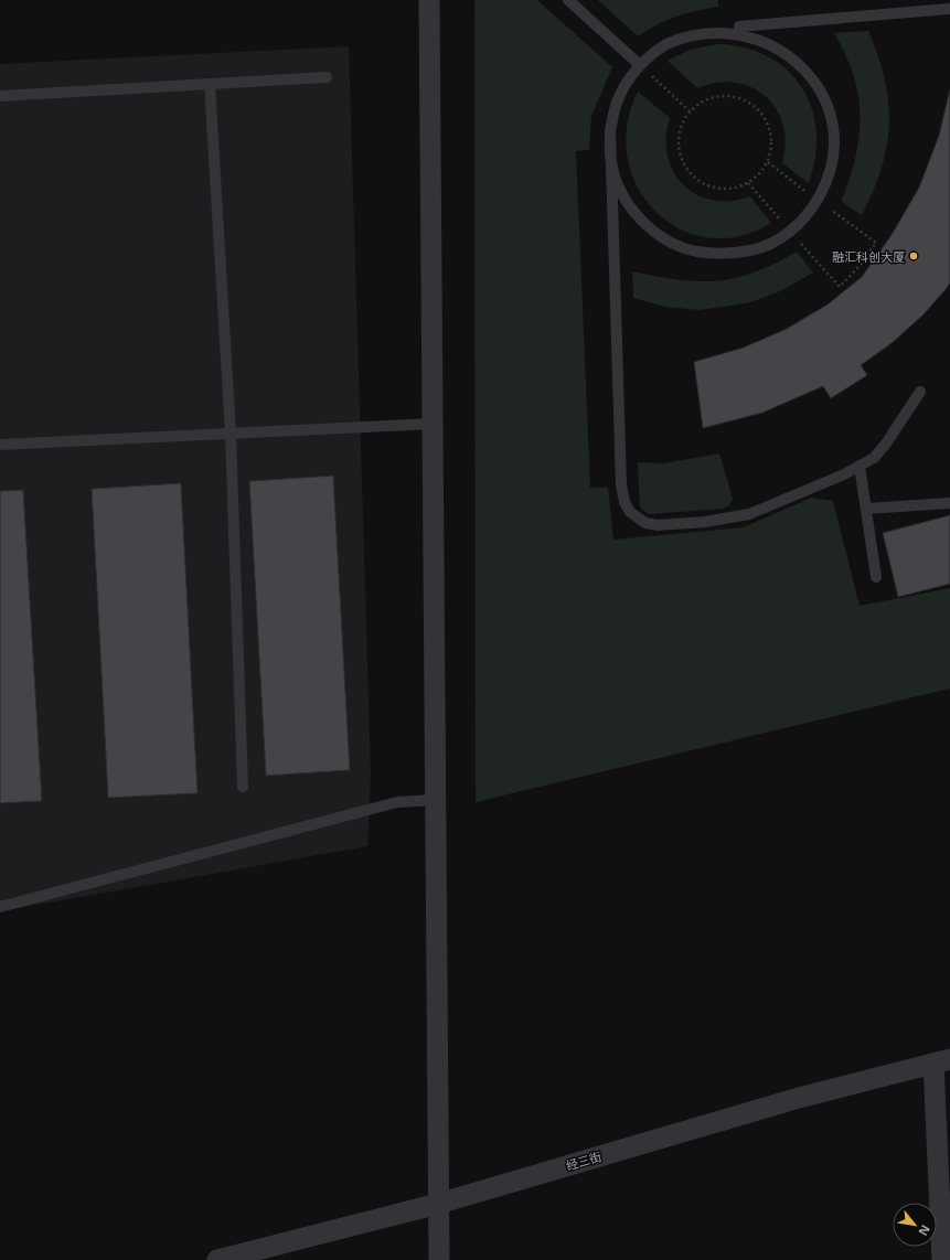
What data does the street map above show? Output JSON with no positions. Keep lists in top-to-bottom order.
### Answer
{
  "streets": {
    "street": ["经三街"]
  },
  "places": ["融汇科创大厦"],
  "north": "bottom right"
}
